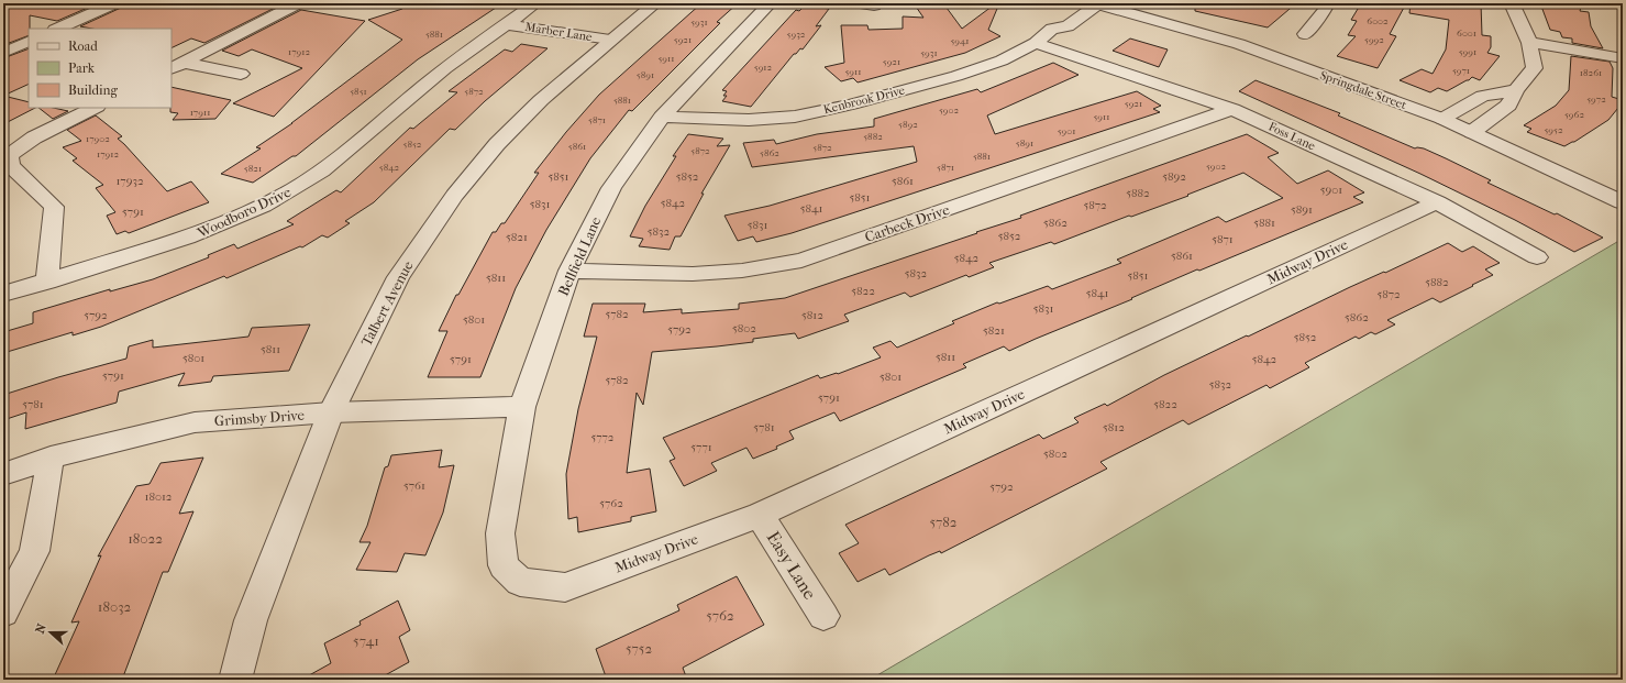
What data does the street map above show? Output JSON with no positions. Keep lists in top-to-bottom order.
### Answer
{
  "streets": {
    "street": [
      "Marber Lane",
      "Springdale Street",
      "Kenbrook Drive",
      "Foss Lane",
      "Woodboro Drive",
      "Carbeck Drive",
      "Bellfield Lane",
      "Midway Drive",
      "Talbert Avenue",
      "Grimsby Drive",
      "Easy Lane"
    ]
  },
  "crossings": [
    ["Marber Lane", "Woodboro Drive"],
    ["Marber Lane", "Talbert Avenue"],
    ["Springdale Street", "Kenbrook Drive"],
    ["Kenbrook Drive", "Foss Lane"],
    ["Kenbrook Drive", "Bellfield Lane"],
    ["Foss Lane", "Carbeck Drive"],
    ["Foss Lane", "Midway Drive"],
    ["Carbeck Drive", "Bellfield Lane"],
    ["Bellfield Lane", "Midway Drive"],
    ["Bellfield Lane", "Grimsby Drive"],
    ["Midway Drive", "Easy Lane"],
    ["Talbert Avenue", "Grimsby Drive"]
  ],
  "house_numbers": [
    "6002",
    "5931",
    "6001",
    "5881",
    "5932",
    "5921",
    "5992",
    "5941",
    "17912",
    "5991",
    "5931",
    "5911",
    "5921",
    "5912",
    "5971",
    "5911",
    "18261",
    "5891",
    "5851",
    "5872",
    "5972",
    "5881",
    "5921",
    "5902",
    "17911",
    "5962",
    "5911",
    "5871",
    "5892",
    "5952",
    "5901",
    "5882",
    "17902",
    "5891",
    "5852",
    "5861",
    "5872",
    "5872",
    "5862",
    "17912",
    "5881",
    "5902",
    "5842",
    "5871",
    "5821",
    "5851",
    "5852",
    "5892",
    "17932",
    "5861",
    "5901",
    "5882",
    "5851",
    "5842",
    "5831",
    "5872",
    "5841",
    "5891",
    "5791",
    "5862",
    "5881",
    "5831",
    "5832",
    "5852",
    "5821",
    "5871",
    "5861",
    "5842",
    "5832",
    "5851",
    "5811",
    "5882",
    "5822",
    "5841",
    "5872",
    "5831",
    "5782",
    "5792",
    "5812",
    "5862",
    "5801",
    "5802",
    "5792",
    "5821",
    "5852",
    "5811",
    "5811",
    "5801",
    "5791",
    "5842",
    "5791",
    "5801",
    "5782",
    "5832",
    "5791",
    "5781",
    "5822",
    "5781",
    "5812",
    "5772",
    "5771",
    "5802",
    "5761",
    "5792",
    "18012",
    "5762",
    "5782",
    "18022",
    "18032",
    "5762",
    "5741",
    "5752"
  ],
  "legend": ["Road", "Park", "Building"],
  "north": "left"
}
